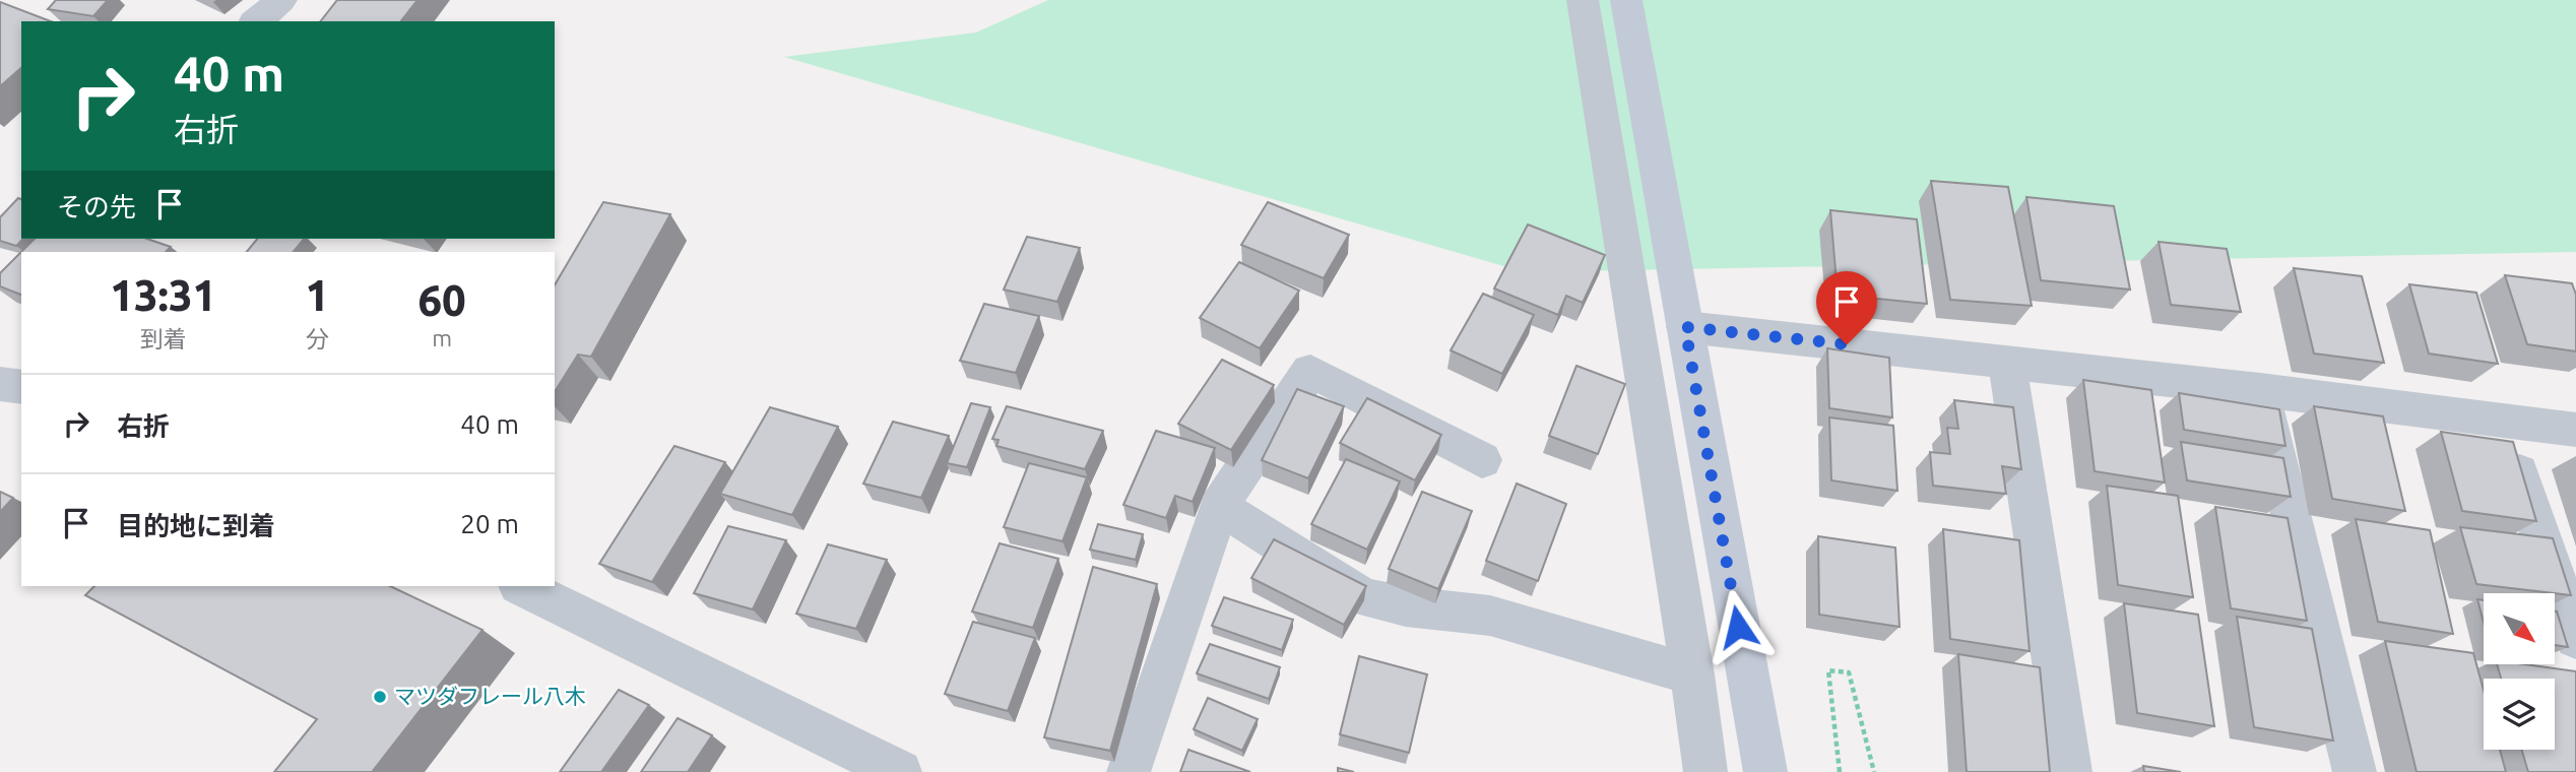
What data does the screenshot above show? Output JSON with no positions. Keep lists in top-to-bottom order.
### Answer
{
  "places": ["マツダフレール八木"],
  "north": "bottom right",
  "page": {
    "turn": ["40 m", "右折"],
    "then": "その先",
    "eta": [
      "13:31",
      "到着",
      "1",
      "分",
      "60",
      "m"
    ],
    "list": [
      {
        "name": "右折",
        "value": "40 m"
      },
      {
        "name": "目的地に到着",
        "value": "20 m"
      }
    ]
  }
}
